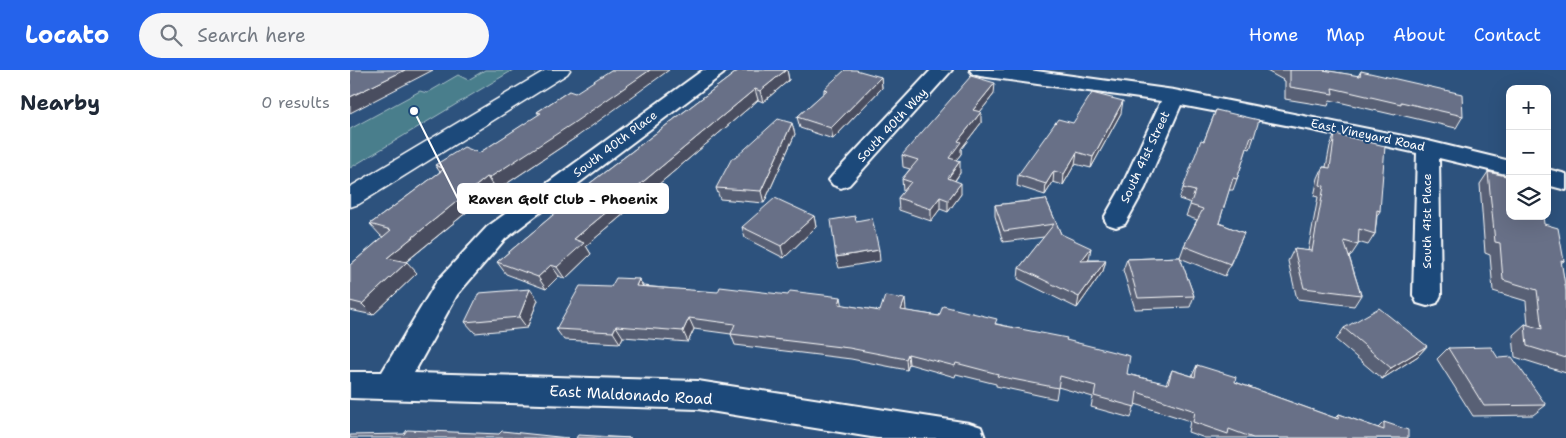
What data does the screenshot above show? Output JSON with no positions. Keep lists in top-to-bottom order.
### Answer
{
  "streets": {
    "street": [
      "South 40th Way",
      "East Vineyard Road",
      "South 40th Place",
      "South 41st Street",
      "South 41st Place",
      "East Maldonado Road"
    ]
  },
  "crossings": [
    ["East Vineyard Road", "South 41st Street"],
    ["East Vineyard Road", "South 41st Place"],
    ["South 40th Place", "East Maldonado Road"]
  ],
  "places": ["Raven Golf Club - Phoenix"],
  "page": {
    "header": "Locato",
    "search": "Search here",
    "nav": [
      "Home",
      "Map",
      "About",
      "Contact"
    ],
    "heading": ["Nearby", "0 results"],
    "map_buttons": ["+", "−"]
  }
}
